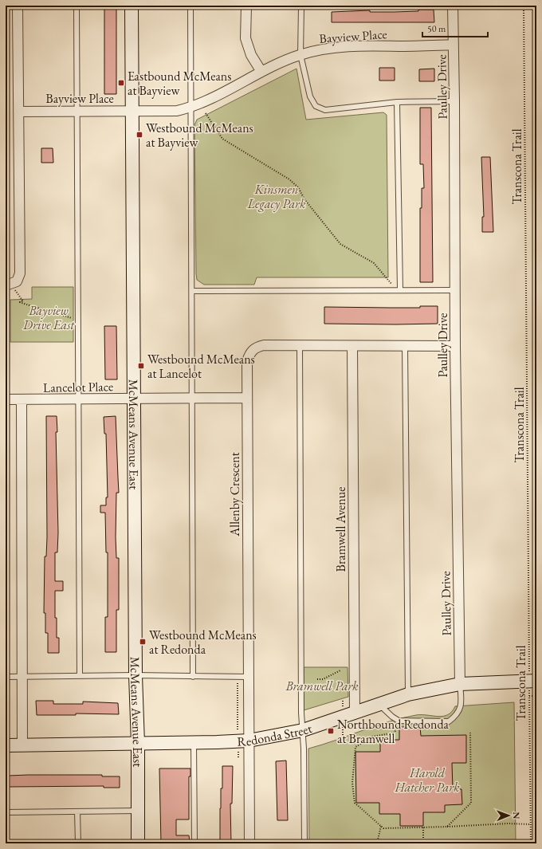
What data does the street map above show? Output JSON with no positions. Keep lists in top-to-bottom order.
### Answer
{
  "streets": {
    "street": [
      "Bayview Place",
      "Paulley Drive",
      "Lancelot Place",
      "McMeans Avenue East",
      "Allenby Crescent",
      "Bramwell Avenue",
      "Redonda Street"
    ],
    "path": ["Transcona Trail"]
  },
  "crossings": [
    ["Bayview Place", "Paulley Drive"],
    ["Bayview Place", "McMeans Avenue East"],
    ["Paulley Drive", "Allenby Crescent"],
    ["Paulley Drive", "Redonda Street"],
    ["Transcona Trail", "Redonda Street"],
    ["Lancelot Place", "McMeans Avenue East"],
    ["Lancelot Place", "Allenby Crescent"],
    ["McMeans Avenue East", "Redonda Street"],
    ["Allenby Crescent", "Bramwell Avenue"],
    ["Allenby Crescent", "Redonda Street"],
    ["Bramwell Avenue", "Redonda Street"]
  ],
  "parks": [
    "Kinsmen Legacy Park",
    "Bayview Drive East",
    "Bramwell Park",
    "Harold Hatcher Park"
  ],
  "places": {
    "transit": [
      "Eastbound McMeans at Bayview",
      "Westbound McMeans at Bayview",
      "Westbound McMeans at Lancelot",
      "Westbound McMeans at Redonda",
      "Northbound Redonda at Bramwell"
    ]
  },
  "scale_bar": "50 m",
  "north": "right"
}
